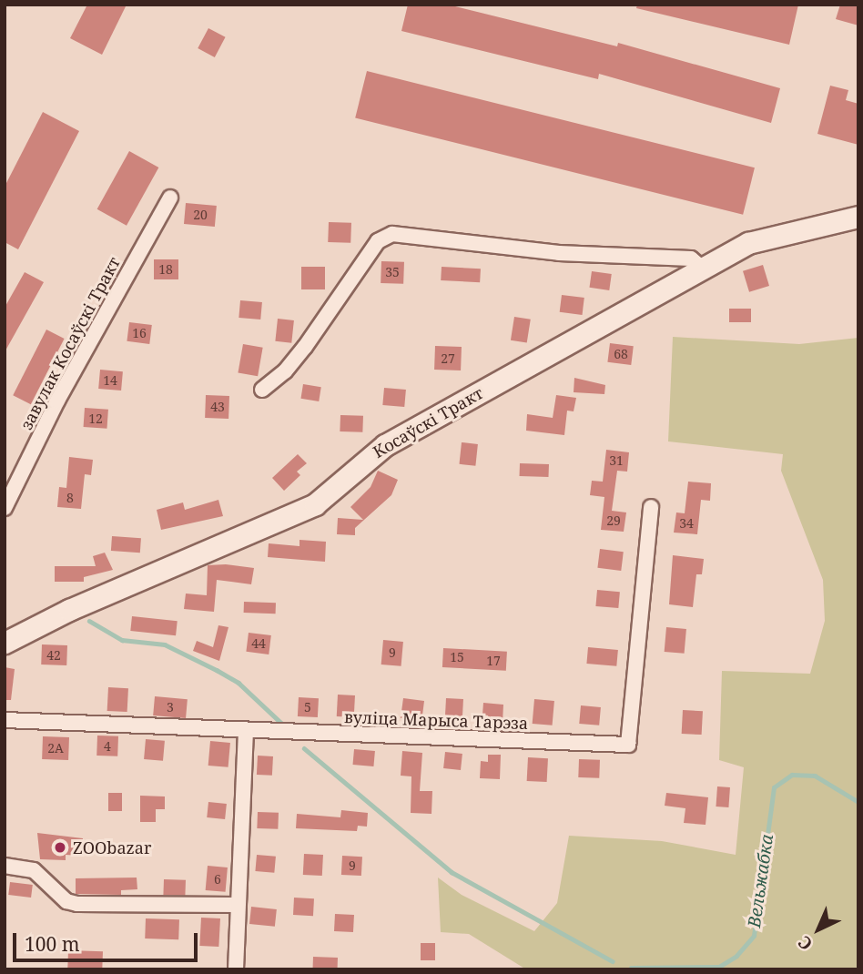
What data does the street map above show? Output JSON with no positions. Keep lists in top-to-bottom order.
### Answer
{
  "streets": {
    "main road": ["Косаўскі Тракт"],
    "street": ["завулак Косаўскі Тракт", "вуліца Марыса Тарэза"]
  },
  "water": ["Вельжабка"],
  "places": ["ZOObazar"],
  "house_numbers": [
    "20",
    "18",
    "35",
    "16",
    "68",
    "27",
    "14",
    "43",
    "12",
    "31",
    "8",
    "29",
    "34",
    "44",
    "9",
    "42",
    "15",
    "17",
    "3",
    "5",
    "4",
    "2А",
    "9",
    "6"
  ],
  "scale_bar": "100 m",
  "north": "bottom left"
}
